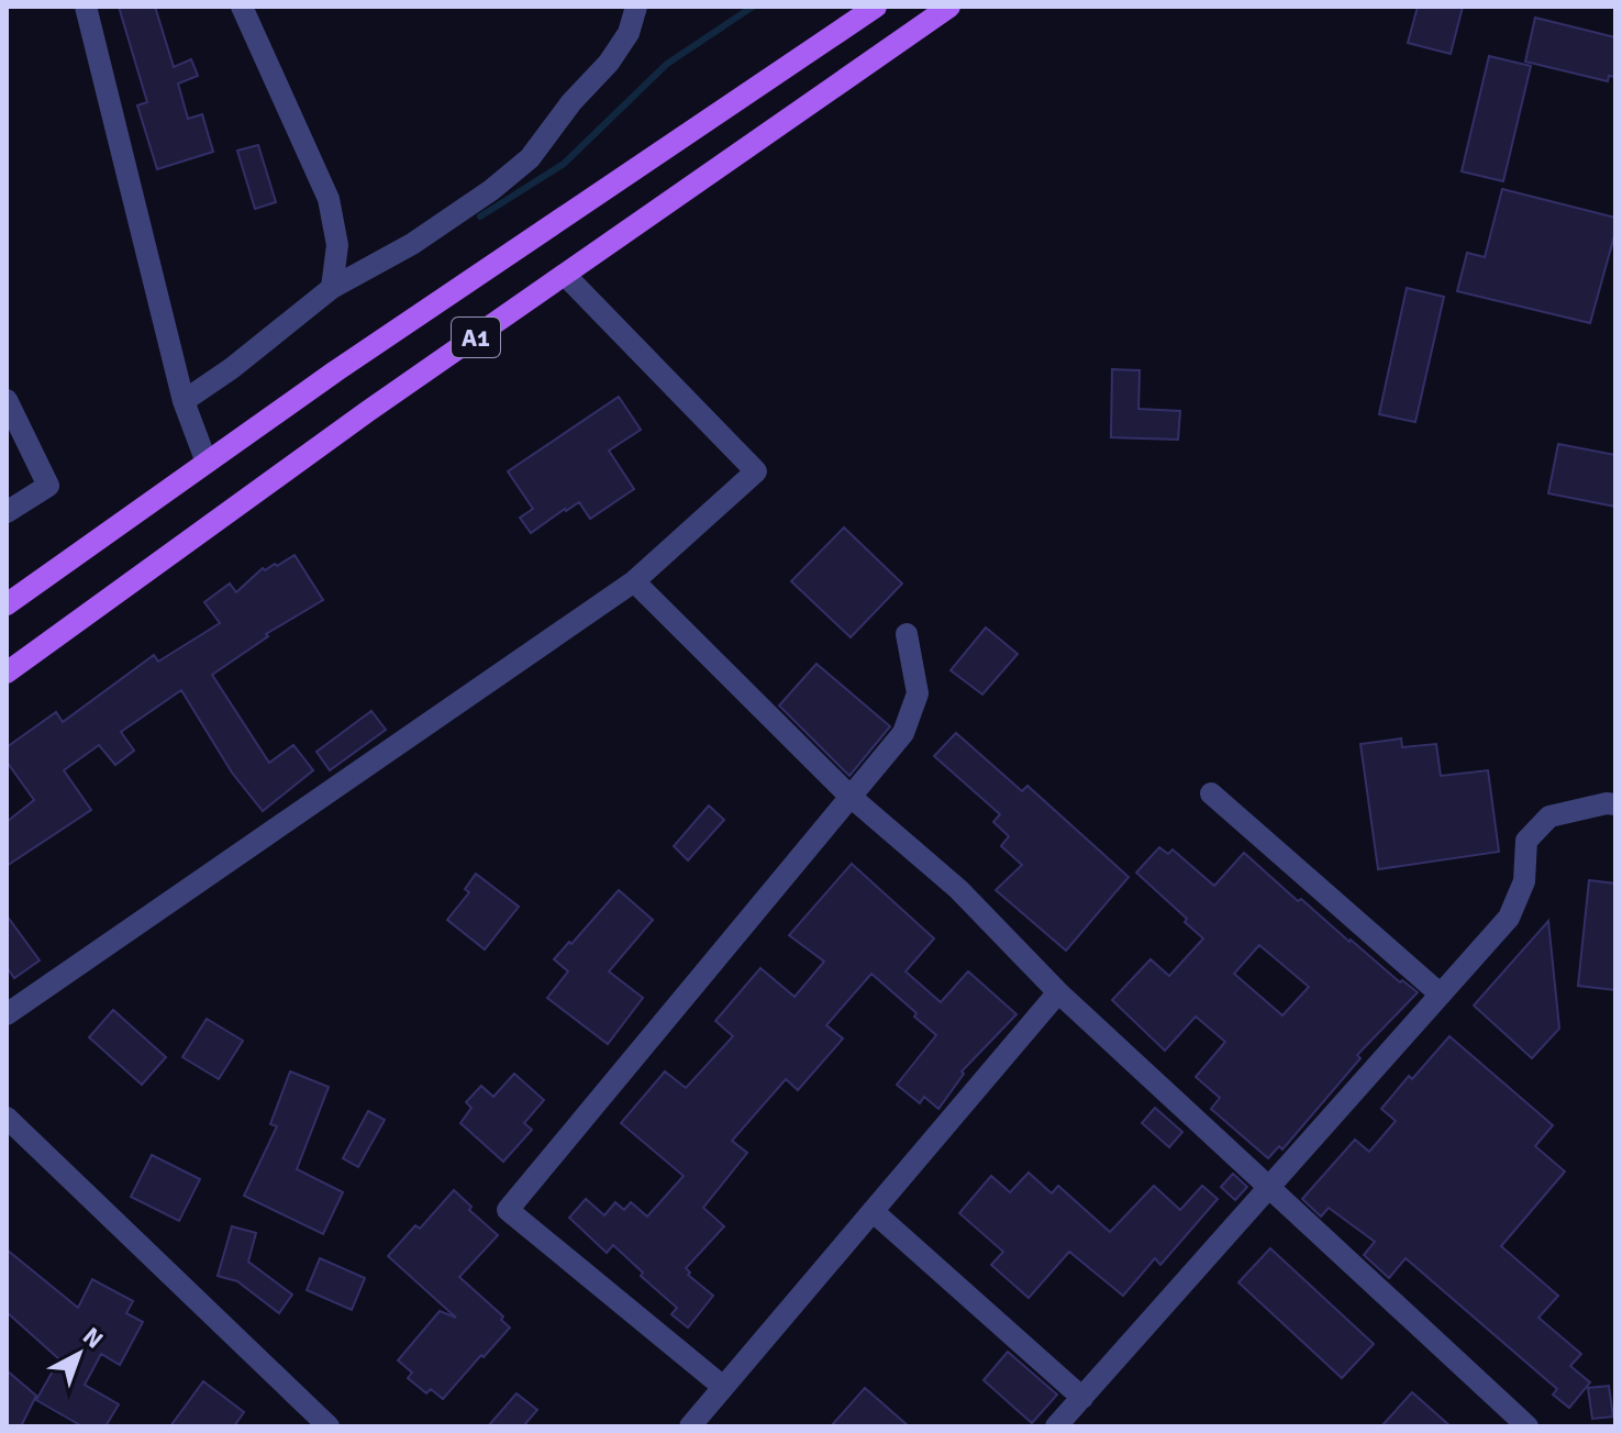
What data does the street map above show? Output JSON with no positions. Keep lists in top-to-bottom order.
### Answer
{
  "streets": {
    "main road": ["A1"]
  },
  "north": "top right"
}
